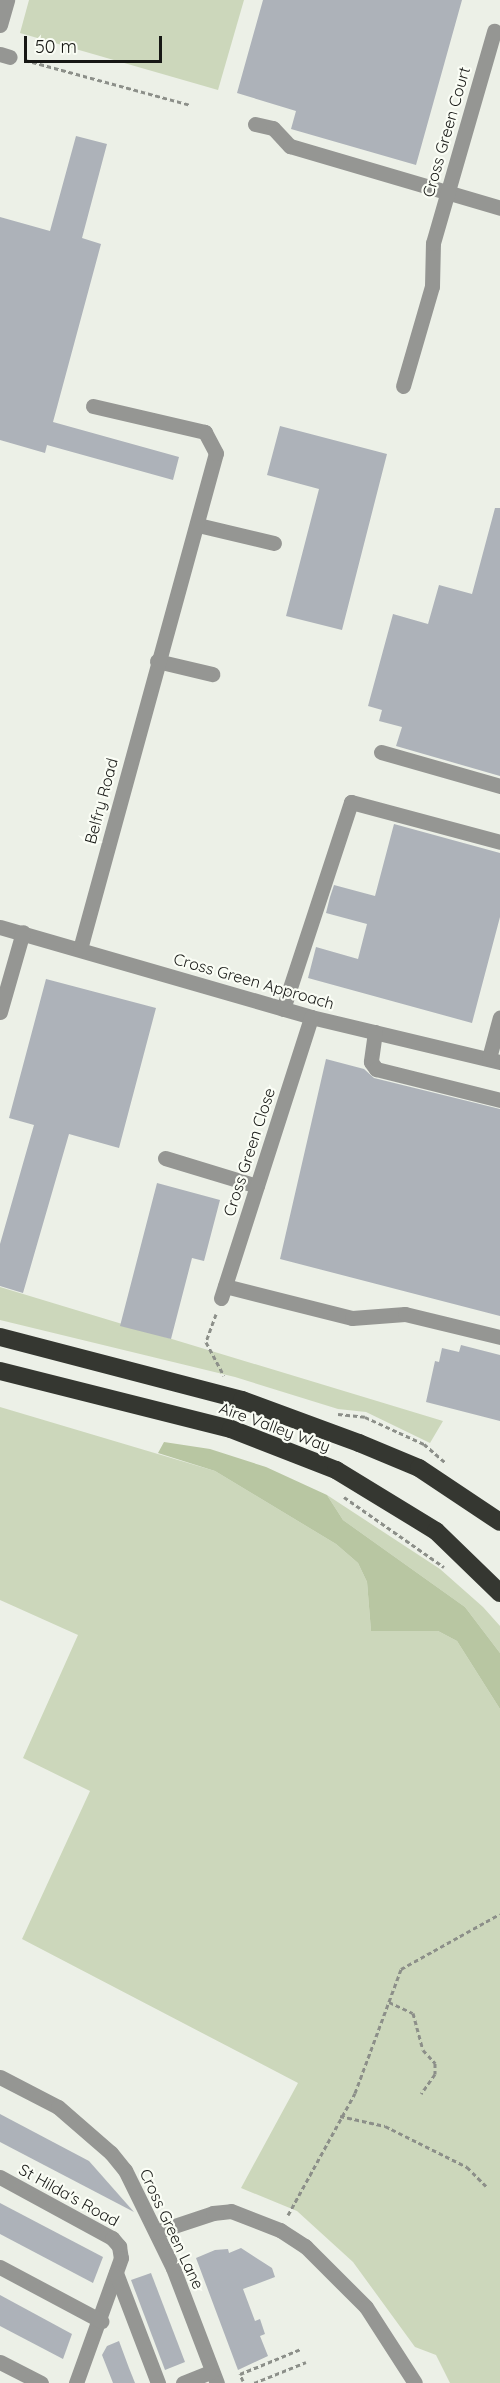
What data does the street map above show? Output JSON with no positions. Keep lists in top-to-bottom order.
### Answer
{
  "streets": {
    "highway": ["Aire Valley Way"],
    "street": [
      "Cross Green Court",
      "Belfry Road",
      "Cross Green Approach",
      "Cross Green Close",
      "St Hilda's Road",
      "Cross Green Lane"
    ]
  },
  "crossings": [
    ["Belfry Road", "Cross Green Approach"],
    ["Cross Green Approach", "Cross Green Close"]
  ],
  "scale_bar": "50 m"
}
